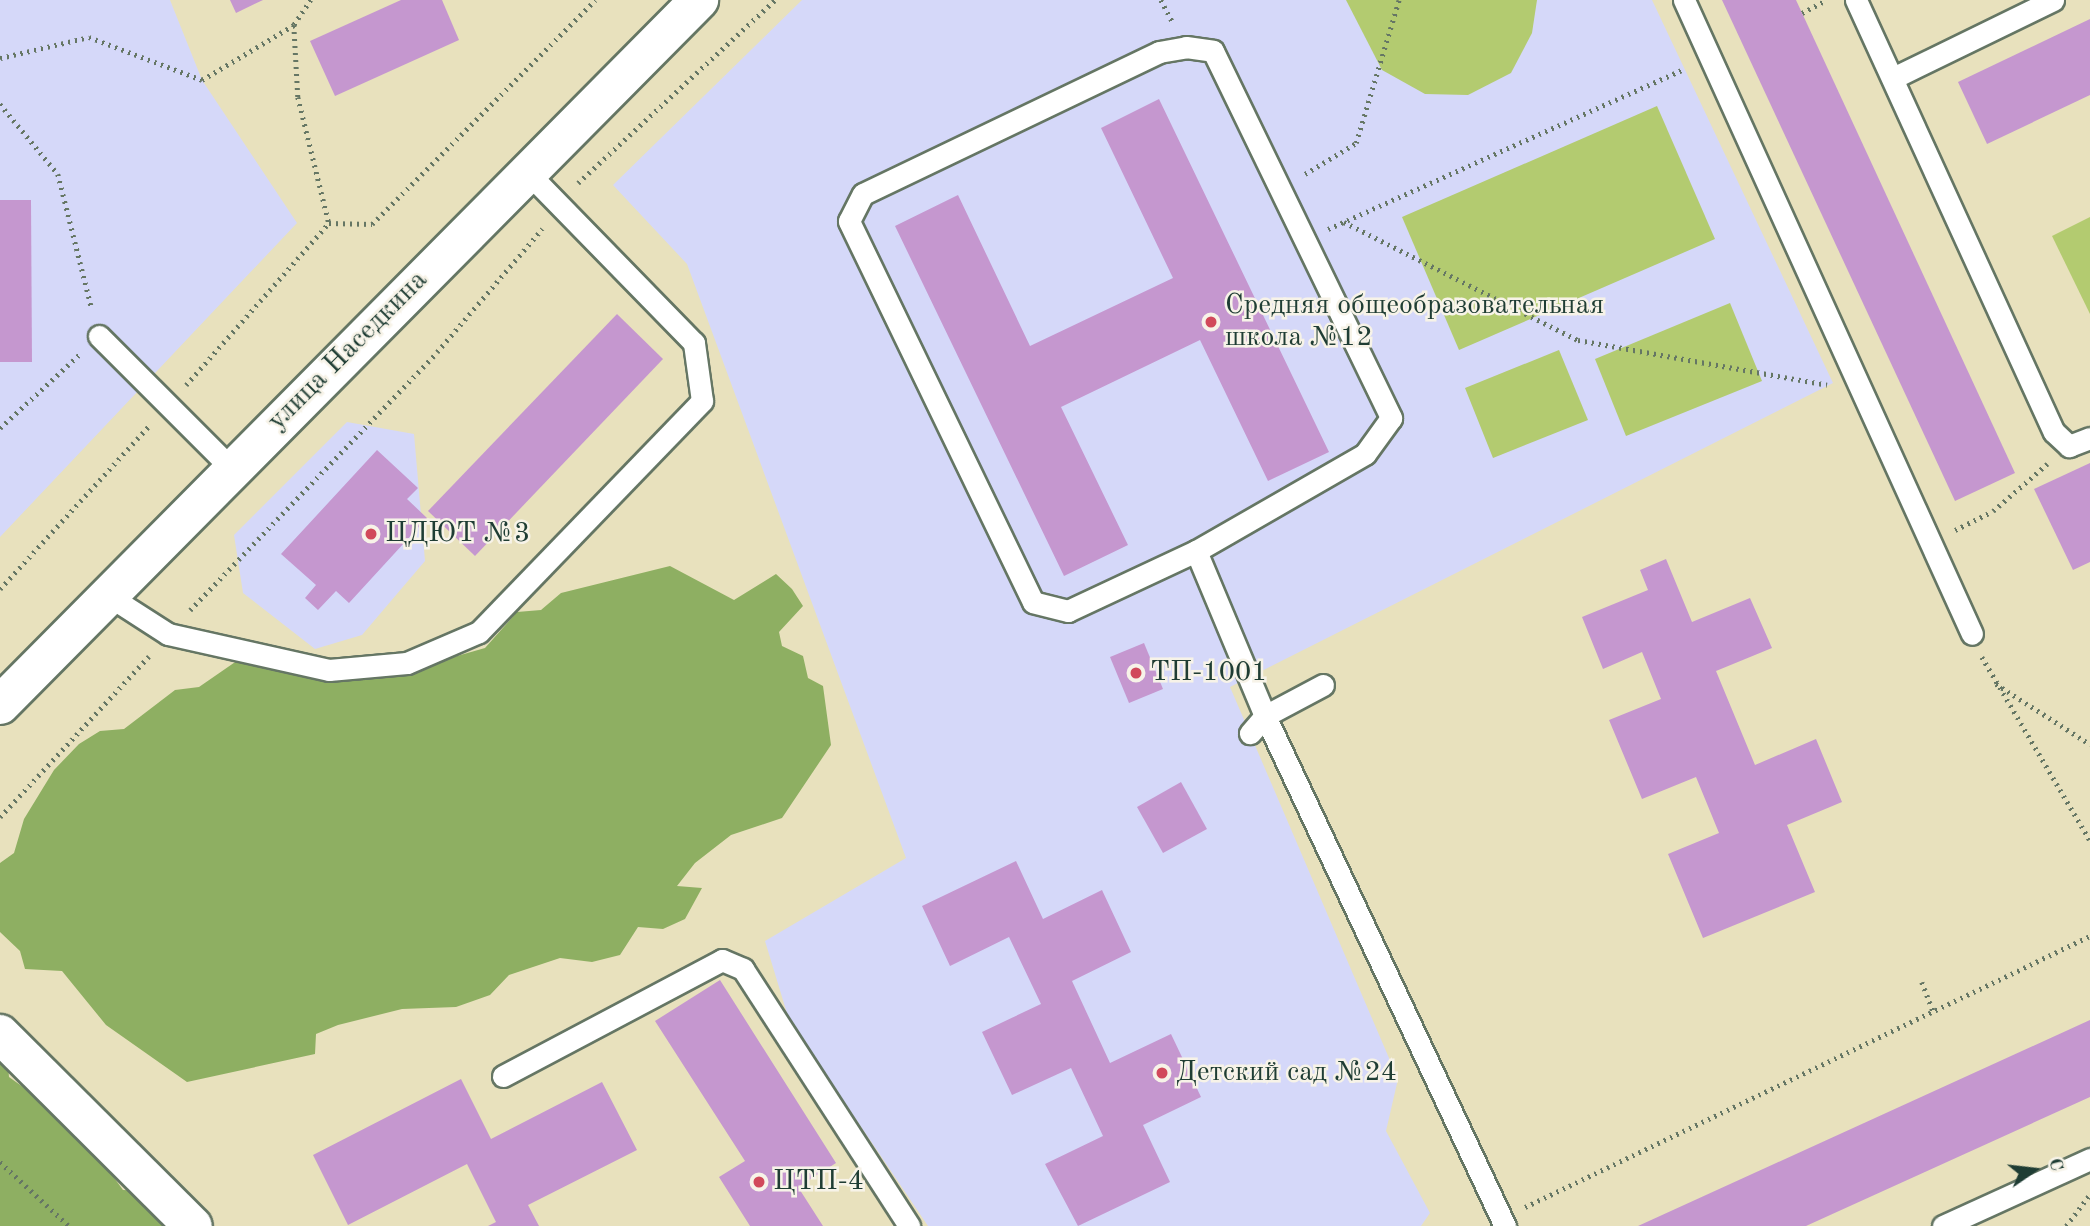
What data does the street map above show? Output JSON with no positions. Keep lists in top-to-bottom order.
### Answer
{
  "streets": {
    "main road": ["улица Наседкина"]
  },
  "places": [
    "Средняя общеобразовательная школа №12",
    "ЦДЮТ №3",
    "ТП-1001",
    "Детский сад №24",
    "ЦТП-4"
  ],
  "north": "right"
}
